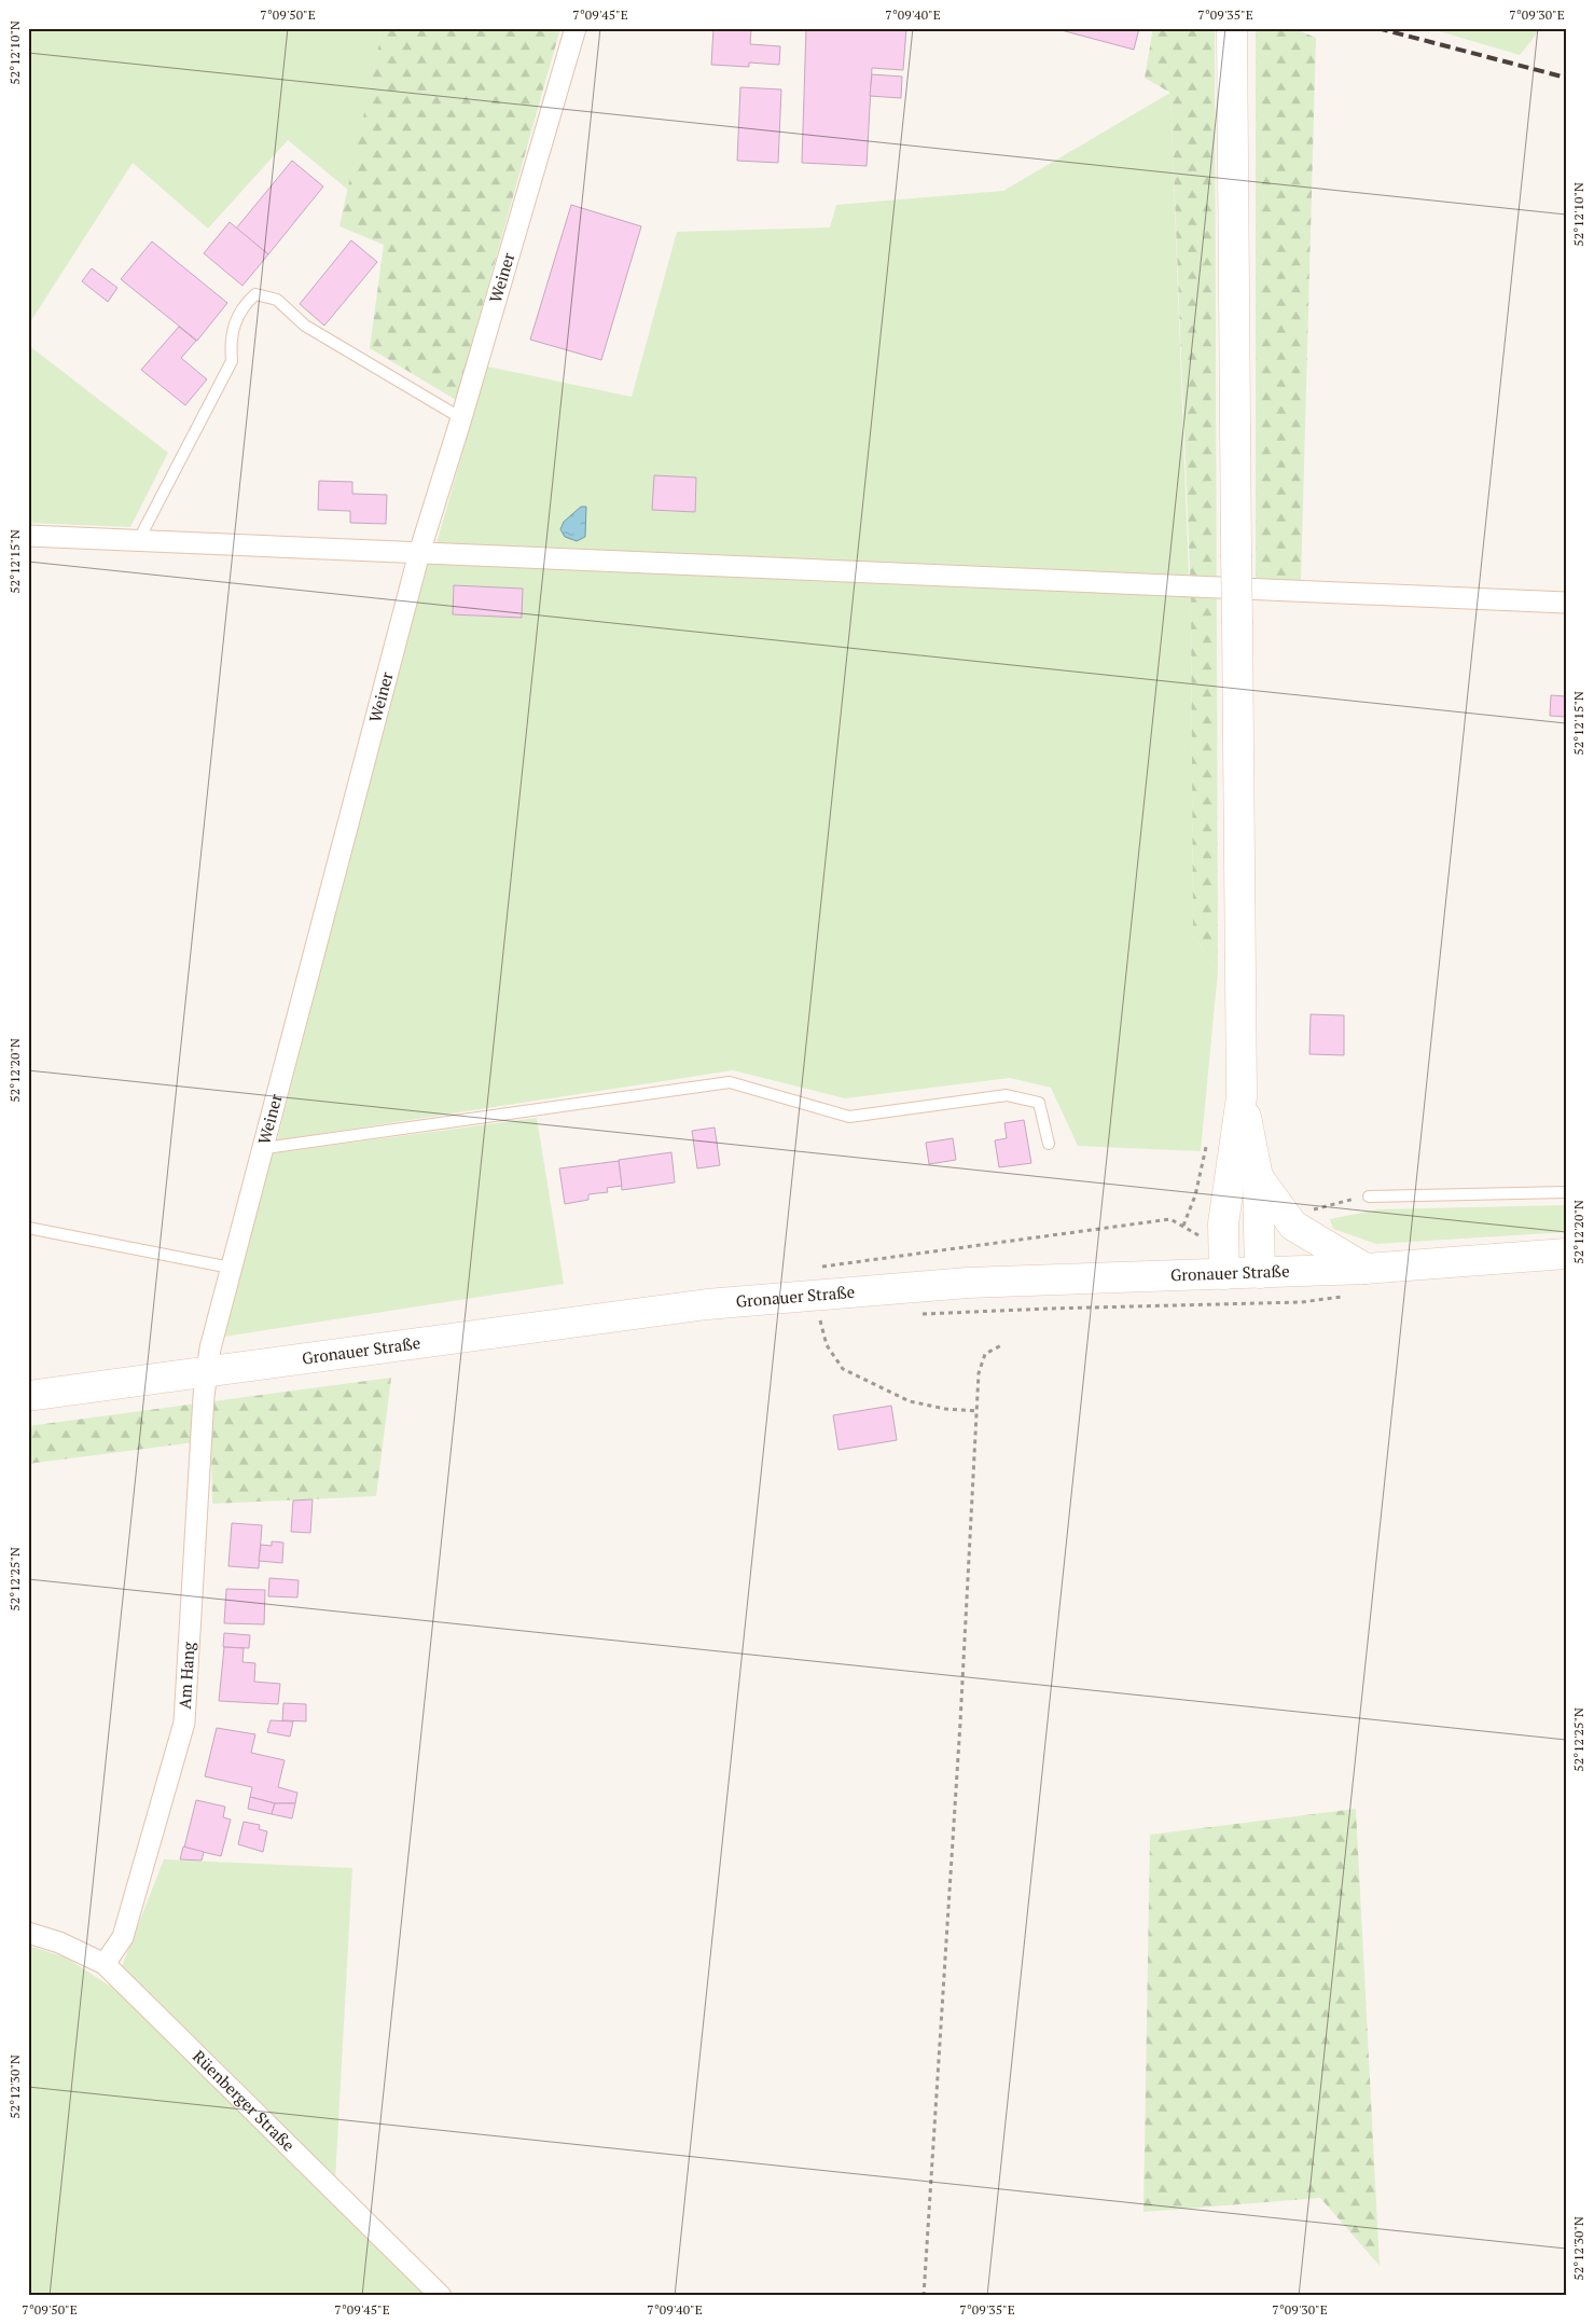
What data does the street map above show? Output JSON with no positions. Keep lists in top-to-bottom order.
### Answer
{
  "streets": {
    "main road": ["Gronauer Straße"],
    "street": ["Weiner", "Am Hang", "Rüenberger Straße"]
  },
  "crossings": [
    ["Weiner", "Gronauer Straße"],
    ["Weiner", "Am Hang"],
    ["Gronauer Straße", "Am Hang"],
    ["Am Hang", "Rüenberger Straße"]
  ],
  "coordinates": [
    "7°09'50\"E",
    "7°09'45\"E",
    "7°09'40\"E",
    "7°09'35\"E",
    "7°09'30\"E",
    "52°12'10\"N",
    "52°12'15\"N",
    "52°12'20\"N",
    "52°12'25\"N",
    "52°12'30\"N"
  ]
}
